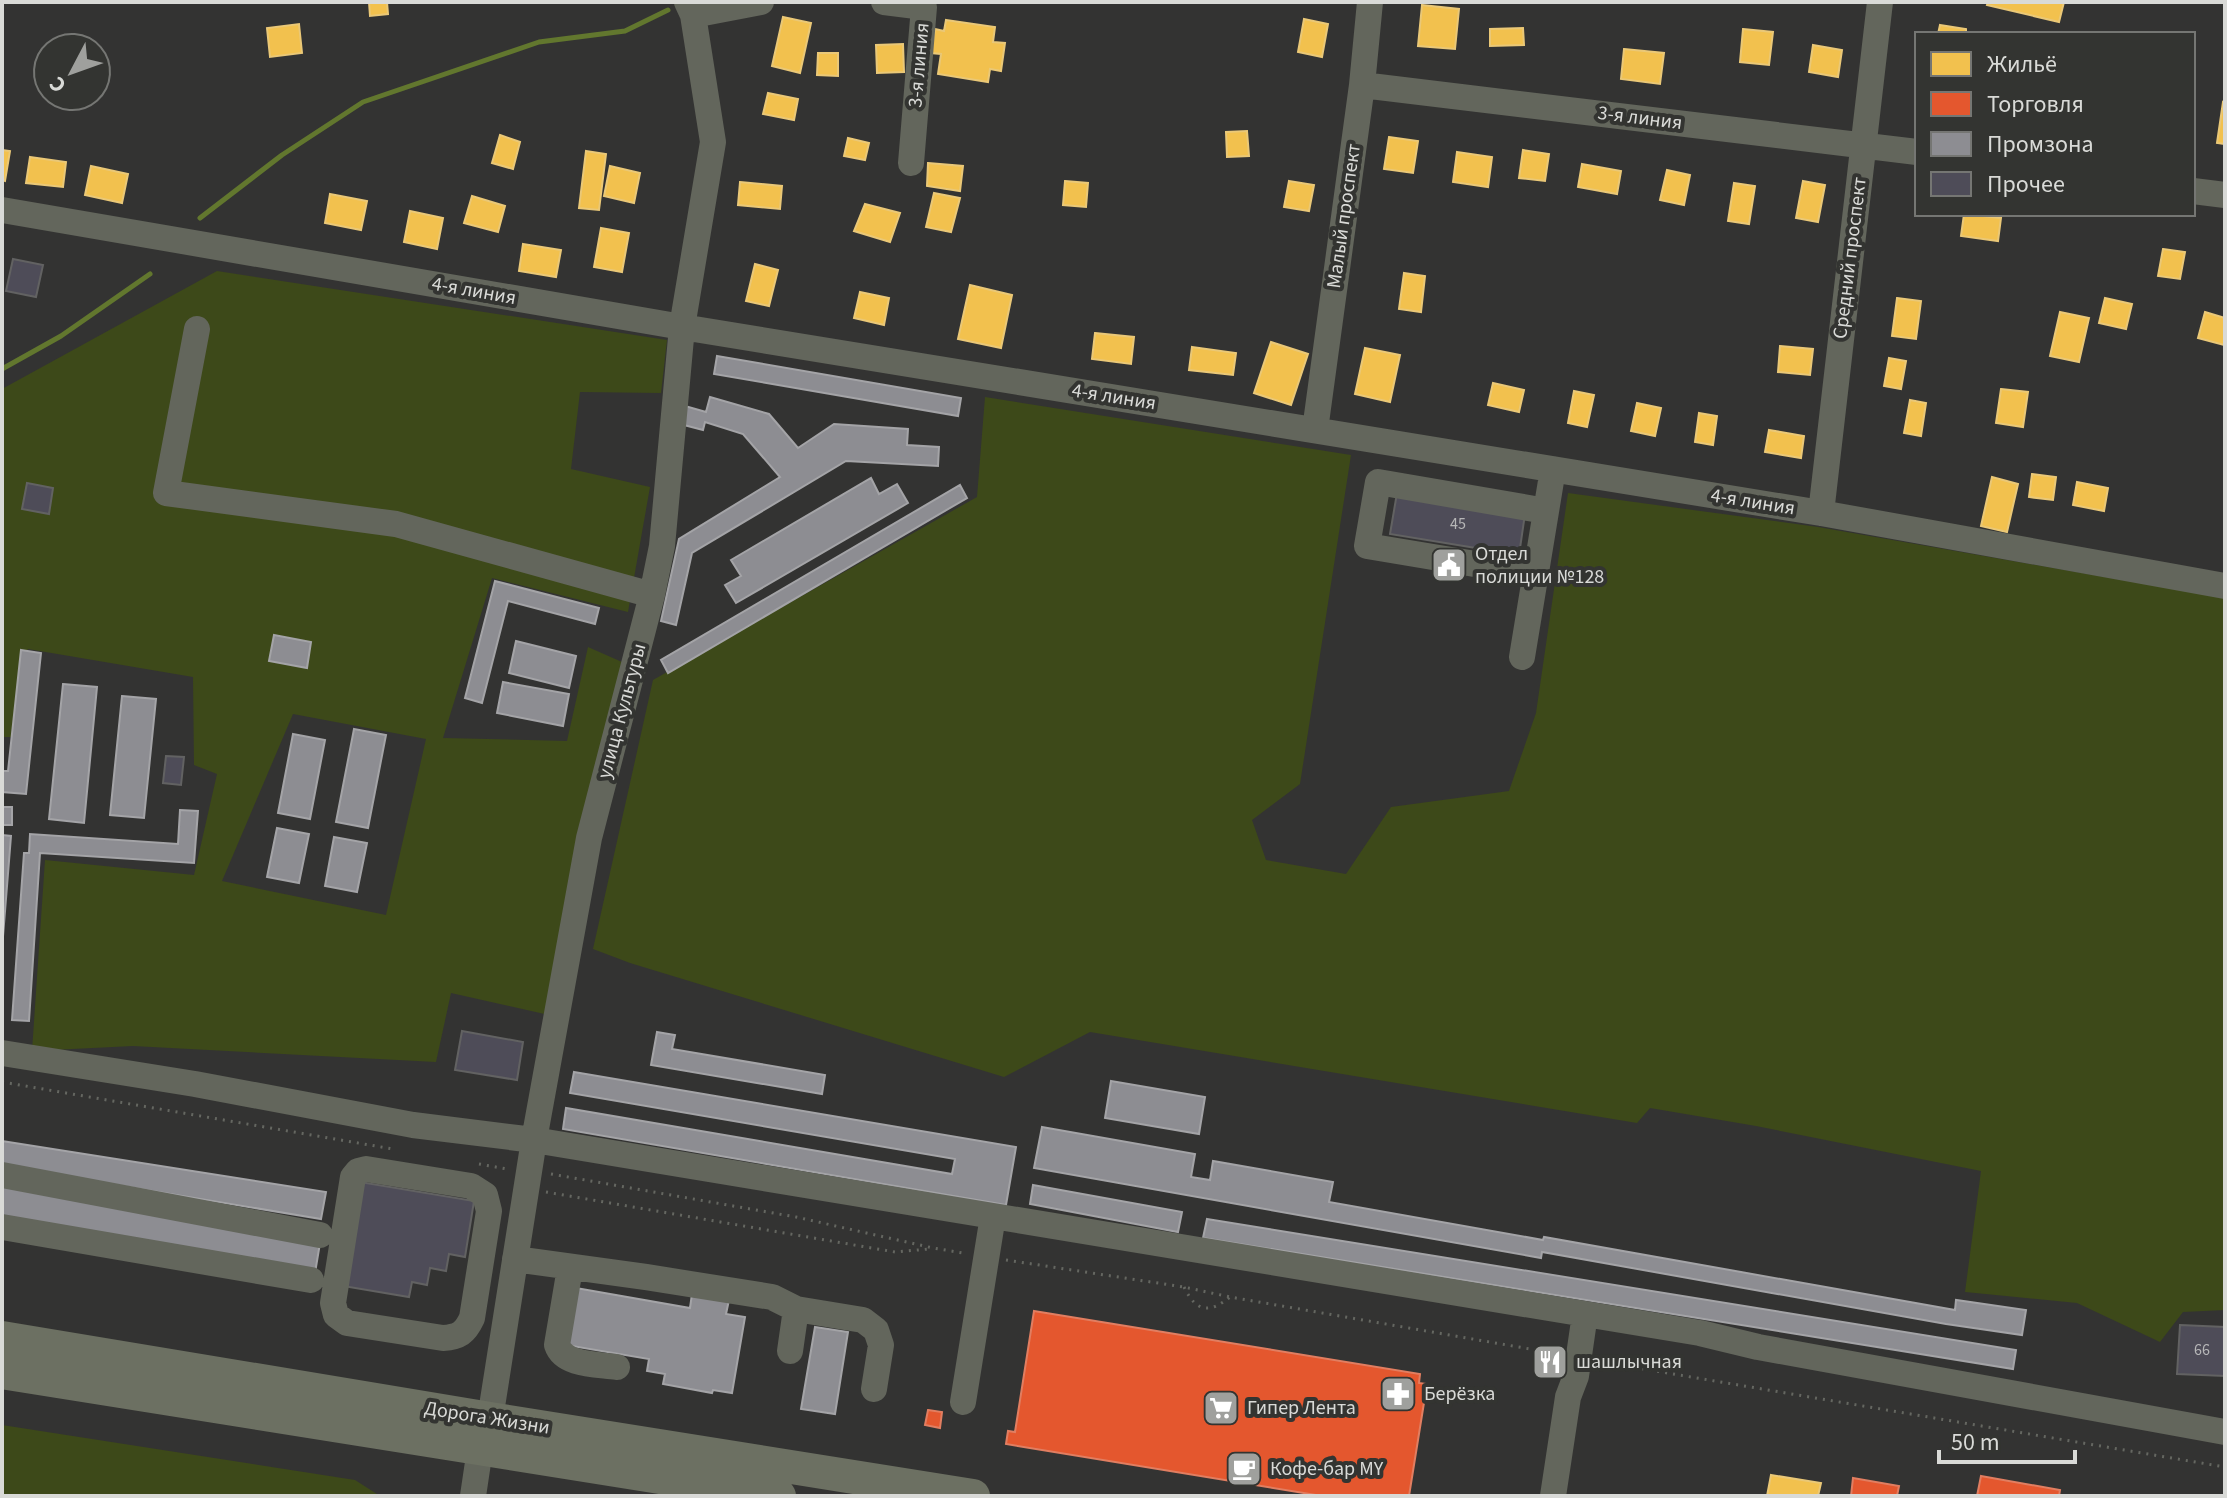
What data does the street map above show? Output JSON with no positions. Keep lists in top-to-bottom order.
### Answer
{
  "streets": {
    "main road": ["Дорога Жизни"],
    "street": [
      "3-я линия",
      "Малый проспект",
      "Средний проспект",
      "4-я линия",
      "улица Культуры"
    ]
  },
  "crossings": [
    ["3-я линия", "Малый проспект"],
    ["3-я линия", "Средний проспект"],
    ["Малый проспект", "4-я линия"],
    ["Средний проспект", "4-я линия"],
    ["4-я линия", "улица Культуры"],
    ["улица Культуры", "Дорога Жизни"]
  ],
  "places": {
    "public building": ["Отдел полиции №128"],
    "restaurant": ["шашлычная"],
    "pharmacy": ["Берёзка"],
    "supermarket": ["Гипер Лента"],
    "cafe": ["Кофе-бар MY"]
  },
  "house_numbers": ["45", "66"],
  "legend": [
    "Жильё",
    "Торговля",
    "Промзона",
    "Прочее"
  ],
  "scale_bar": "50 m",
  "north": "bottom left"
}
